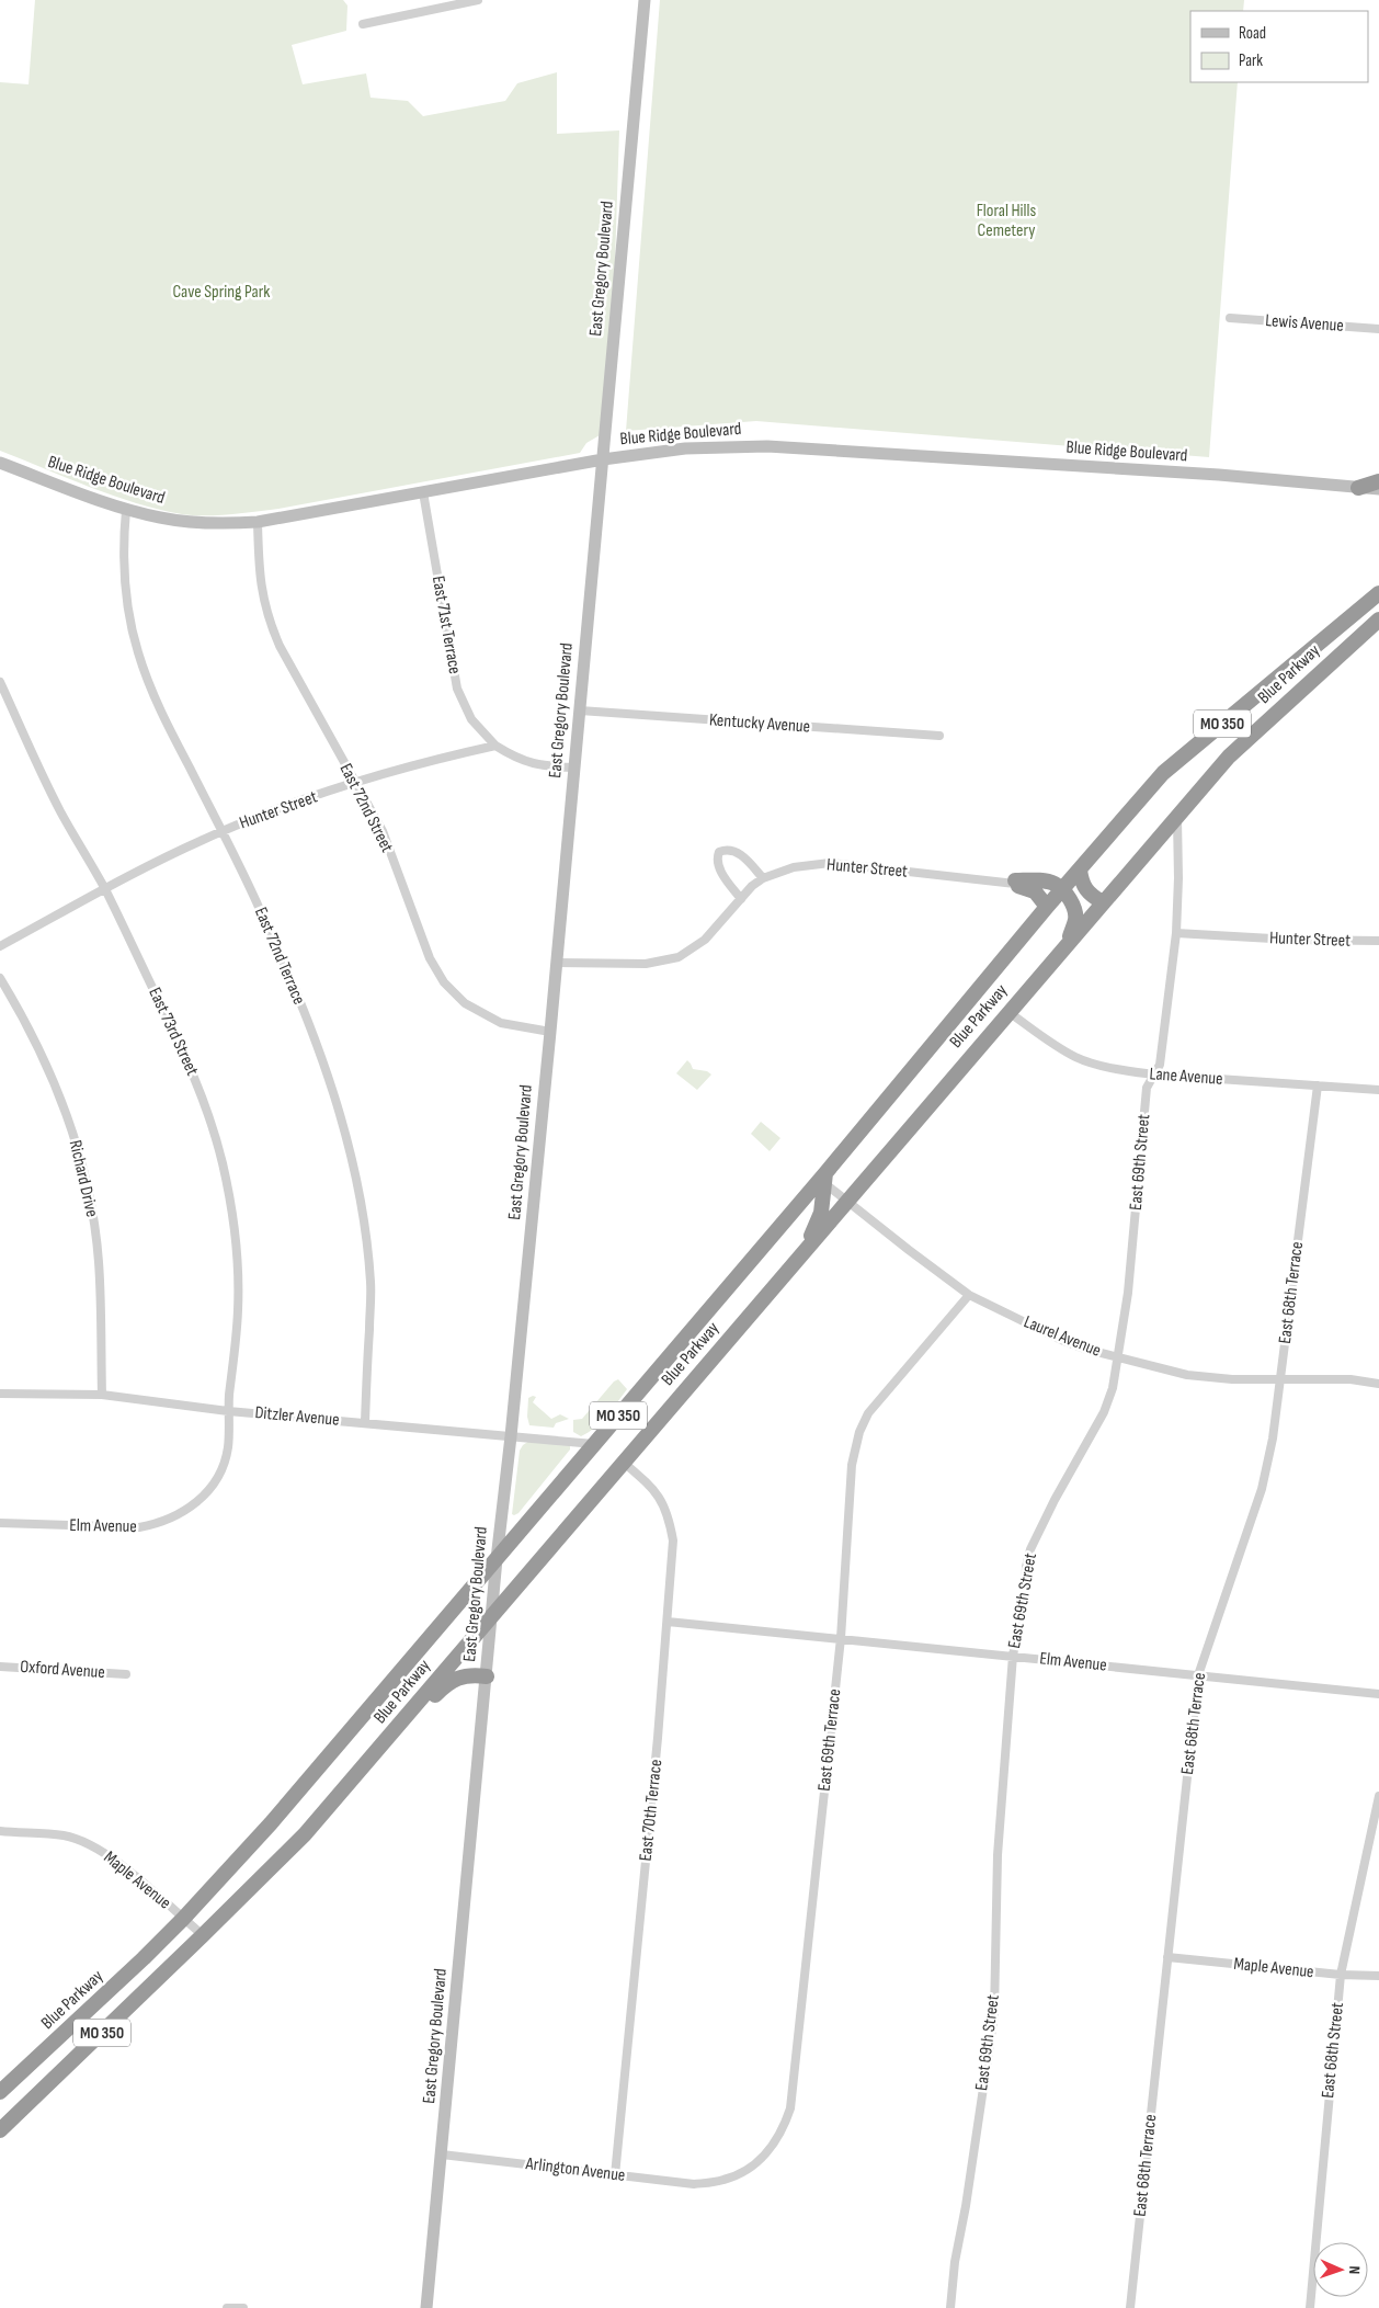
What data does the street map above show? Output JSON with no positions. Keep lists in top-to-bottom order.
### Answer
{
  "streets": {
    "highway": ["Blue Parkway", "MO 350"],
    "main road": ["East Gregory Boulevard", "Blue Ridge Boulevard"],
    "street": [
      "Lewis Avenue",
      "East 71st Terrace",
      "Kentucky Avenue",
      "East 72nd Street",
      "Hunter Street",
      "East 72nd Terrace",
      "East 73rd Street",
      "Lane Avenue",
      "East 69th Street",
      "Richard Drive",
      "East 68th Terrace",
      "Laurel Avenue",
      "Ditzler Avenue",
      "Elm Avenue",
      "Oxford Avenue",
      "East 69th Terrace",
      "East 70th Terrace",
      "Maple Avenue",
      "East 68th Street",
      "Arlington Avenue"
    ]
  },
  "crossings": [
    ["East Gregory Boulevard", "Blue Ridge Boulevard"],
    ["East Gregory Boulevard", "Blue Parkway"],
    ["East Gregory Boulevard", "Kentucky Avenue"],
    ["East Gregory Boulevard", "East 72nd Street"],
    ["East Gregory Boulevard", "Hunter Street"],
    ["East Gregory Boulevard", "Ditzler Avenue"],
    ["East Gregory Boulevard", "Arlington Avenue"],
    ["Blue Ridge Boulevard", "East 71st Terrace"],
    ["Blue Ridge Boulevard", "East 72nd Street"],
    ["Blue Ridge Boulevard", "East 72nd Terrace"],
    ["East 71st Terrace", "Hunter Street"],
    ["Blue Parkway", "Lane Avenue"],
    ["Blue Parkway", "East 69th Street"],
    ["Blue Parkway", "Laurel Avenue"],
    ["Blue Parkway", "Ditzler Avenue"],
    ["Blue Parkway", "East 70th Terrace"],
    ["Blue Parkway", "Maple Avenue"],
    ["East 72nd Street", "Hunter Street"],
    ["Hunter Street", "East 72nd Terrace"],
    ["Hunter Street", "East 73rd Street"],
    ["Hunter Street", "East 69th Street"],
    ["East 72nd Terrace", "Ditzler Avenue"],
    ["East 73rd Street", "Ditzler Avenue"],
    ["East 73rd Street", "Elm Avenue"],
    ["Lane Avenue", "East 69th Street"],
    ["Lane Avenue", "East 68th Terrace"],
    ["East 69th Street", "Laurel Avenue"],
    ["East 69th Street", "Elm Avenue"],
    ["Richard Drive", "Ditzler Avenue"],
    ["East 68th Terrace", "Laurel Avenue"],
    ["East 68th Terrace", "Elm Avenue"],
    ["East 68th Terrace", "Maple Avenue"],
    ["Laurel Avenue", "East 69th Terrace"],
    ["Ditzler Avenue", "Elm Avenue"],
    ["Elm Avenue", "East 69th Terrace"],
    ["Elm Avenue", "East 70th Terrace"],
    ["East 69th Terrace", "Arlington Avenue"],
    ["East 70th Terrace", "Arlington Avenue"],
    ["Maple Avenue", "East 68th Street"]
  ],
  "parks": ["Floral Hills Cemetery", "Cave Spring Park"],
  "legend": ["Road", "Park"],
  "north": "right"
}
